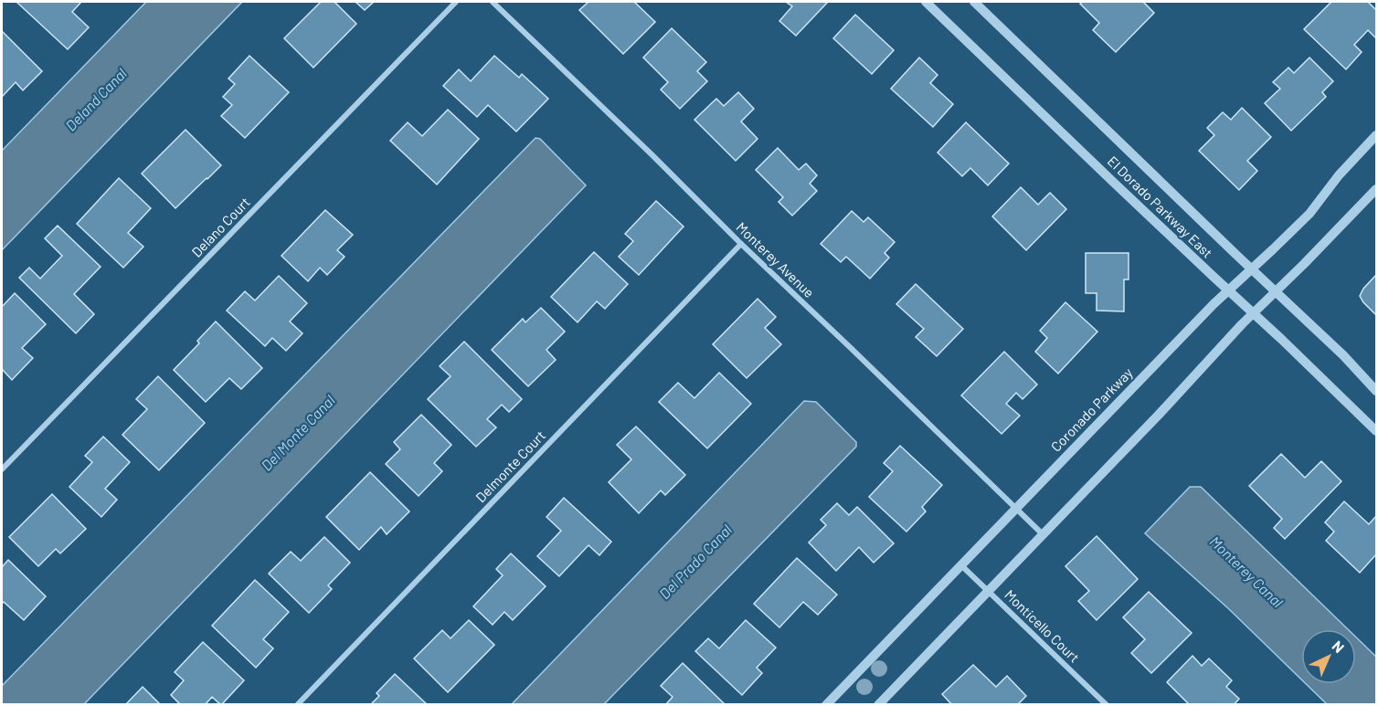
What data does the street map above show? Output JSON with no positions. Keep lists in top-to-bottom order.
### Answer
{
  "streets": {
    "street": [
      "El Dorado Parkway East",
      "Delano Court",
      "Monterey Avenue",
      "Coronado Parkway",
      "Delmonte Court",
      "Monticello Court"
    ]
  },
  "crossings": [
    ["El Dorado Parkway East", "Coronado Parkway"],
    ["Monterey Avenue", "Coronado Parkway"],
    ["Monterey Avenue", "Delmonte Court"],
    ["Coronado Parkway", "Monticello Court"]
  ],
  "water": [
    "Deland Canal",
    "Del Monte Canal",
    "Del Prado Canal",
    "Monterey Canal"
  ],
  "north": "top right"
}
